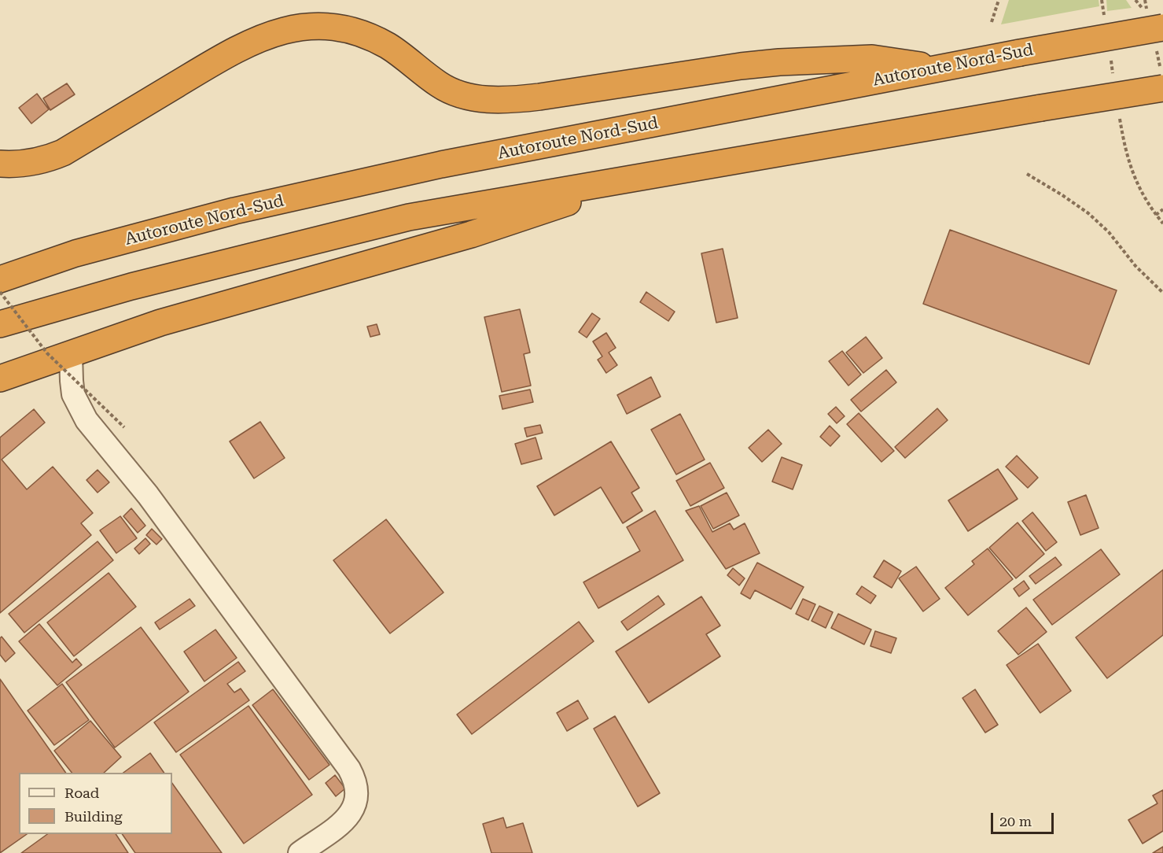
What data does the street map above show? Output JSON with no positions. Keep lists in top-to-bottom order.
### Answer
{
  "streets": {
    "highway": ["Autoroute Nord-Sud"]
  },
  "legend": ["Road", "Building"],
  "scale_bar": "20 m"
}
